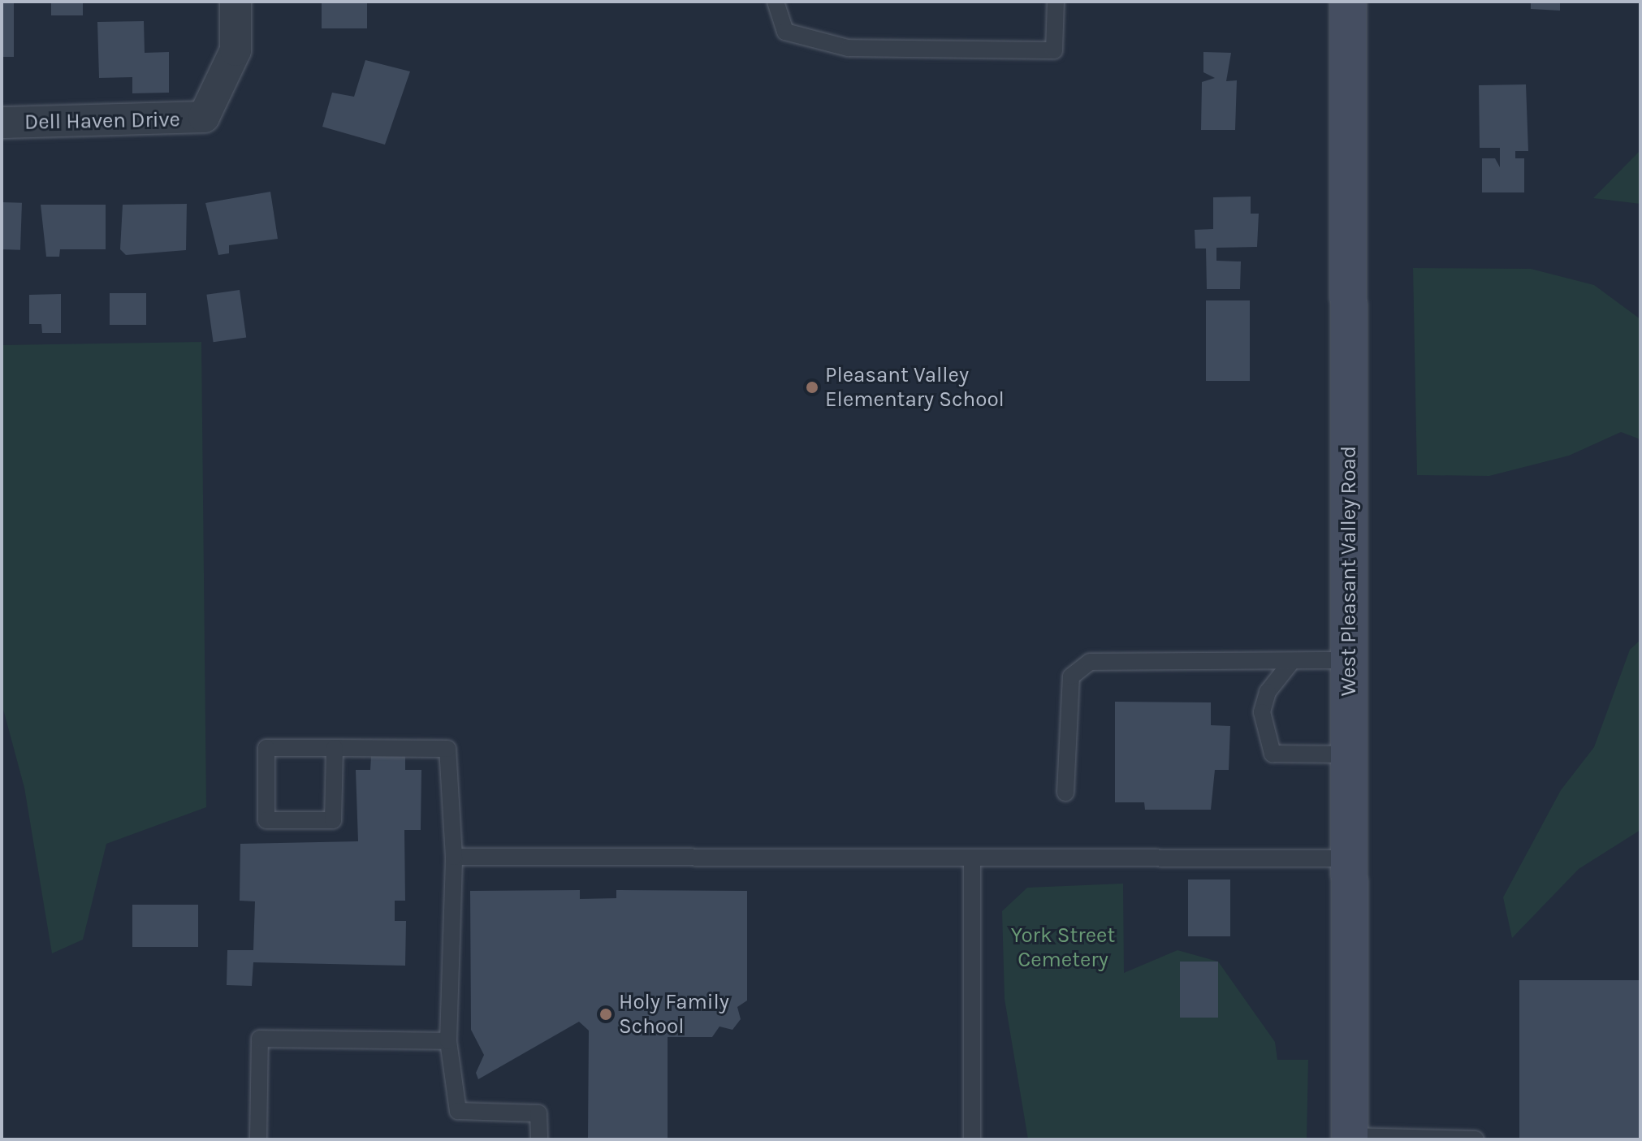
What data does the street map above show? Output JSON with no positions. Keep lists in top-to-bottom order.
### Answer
{
  "streets": {
    "main road": ["West Pleasant Valley Road"],
    "street": ["Dell Haven Drive"]
  },
  "parks": ["York Street Cemetery"],
  "places": ["Pleasant Valley Elementary School", "Holy Family School"]
}
